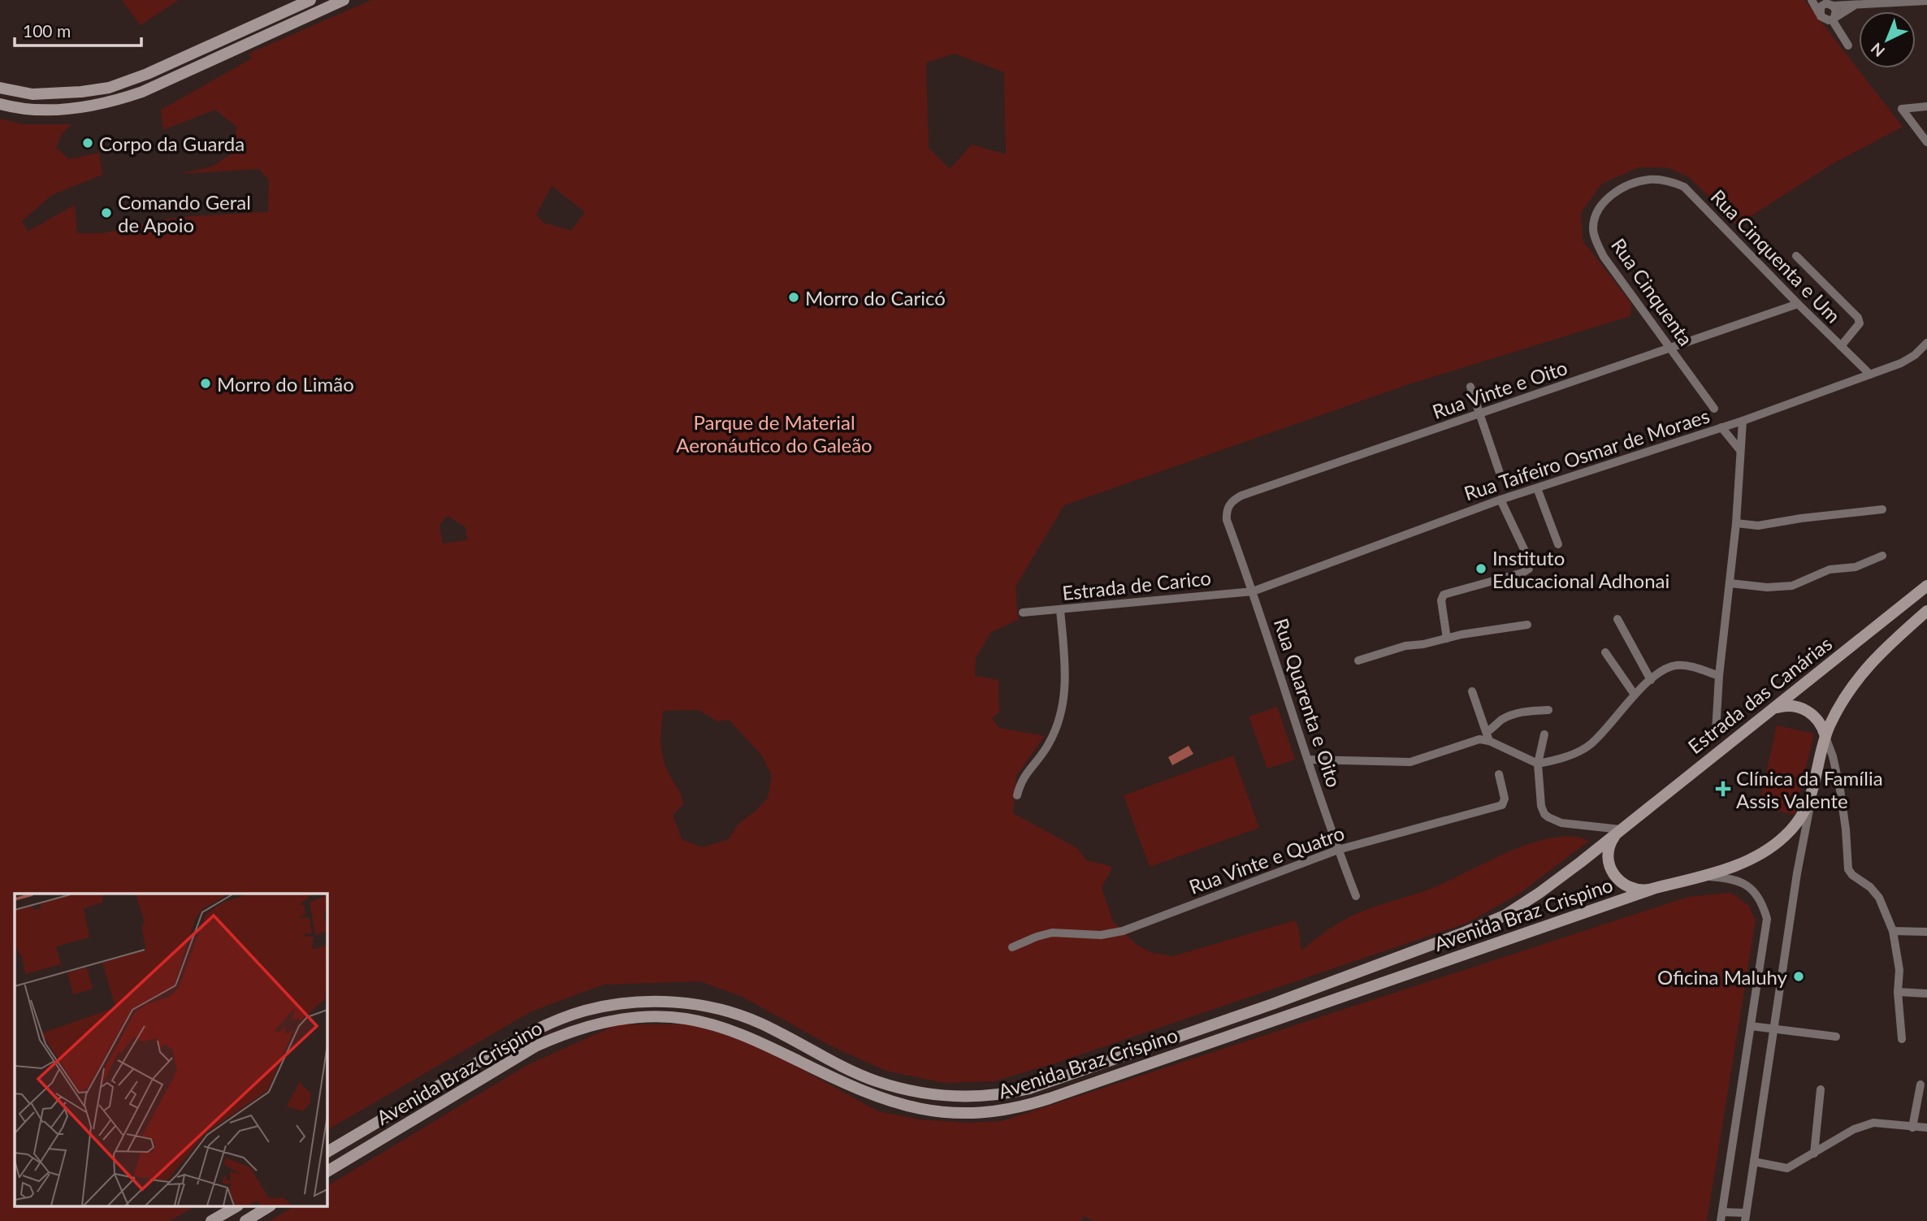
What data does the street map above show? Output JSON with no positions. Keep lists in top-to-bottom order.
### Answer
{
  "streets": {
    "main road": ["Estrada das Canárias", "Avenida Braz Crispino"],
    "street": [
      "Rua Cinquenta e Um",
      "Rua Cinquenta",
      "Rua Vinte e Oito",
      "Rua Taifeiro Osmar de Moraes",
      "Estrada de Carico",
      "Rua Quarenta e Oito",
      "Rua Vinte e Quatro"
    ]
  },
  "crossings": [
    ["Rua Cinquenta e Um", "Rua Cinquenta"],
    ["Rua Cinquenta e Um", "Rua Vinte e Oito"],
    ["Rua Cinquenta e Um", "Rua Taifeiro Osmar de Moraes"],
    ["Rua Cinquenta", "Rua Vinte e Oito"],
    ["Rua Vinte e Oito", "Rua Quarenta e Oito"],
    ["Rua Taifeiro Osmar de Moraes", "Estrada de Carico"],
    ["Rua Taifeiro Osmar de Moraes", "Rua Quarenta e Oito"],
    ["Estrada de Carico", "Rua Quarenta e Oito"],
    ["Estrada das Canárias", "Avenida Braz Crispino"],
    ["Rua Quarenta e Oito", "Rua Vinte e Quatro"]
  ],
  "parks": ["Parque de Material Aeronáutico do Galeão"],
  "places": {
    "other": [
      "Corpo da Guarda",
      "Comando Geral de Apoio",
      "Morro do Caricó",
      "Morro do Limão",
      "Instituto Educacional Adhonai",
      "Oficina Maluhy"
    ],
    "health": ["Clínica da Família Assis Valente"]
  },
  "scale_bar": "100 m",
  "north": "bottom left"
}
